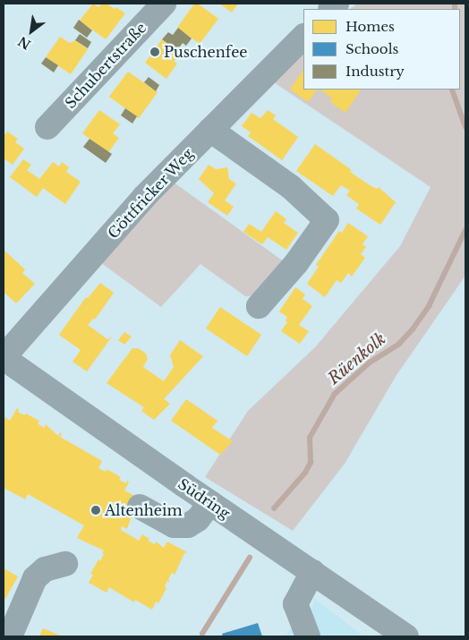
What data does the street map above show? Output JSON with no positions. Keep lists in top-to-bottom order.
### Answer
{
  "streets": {
    "street": ["Schubertstraße", "Göttfricker Weg", "Südring"]
  },
  "crossings": [
    ["Göttfricker Weg", "Südring"]
  ],
  "water": ["Rüenkolk"],
  "places": ["Puschenfee", "Altenheim"],
  "legend": ["Homes", "Schools", "Industry"],
  "north": "bottom left"
}
